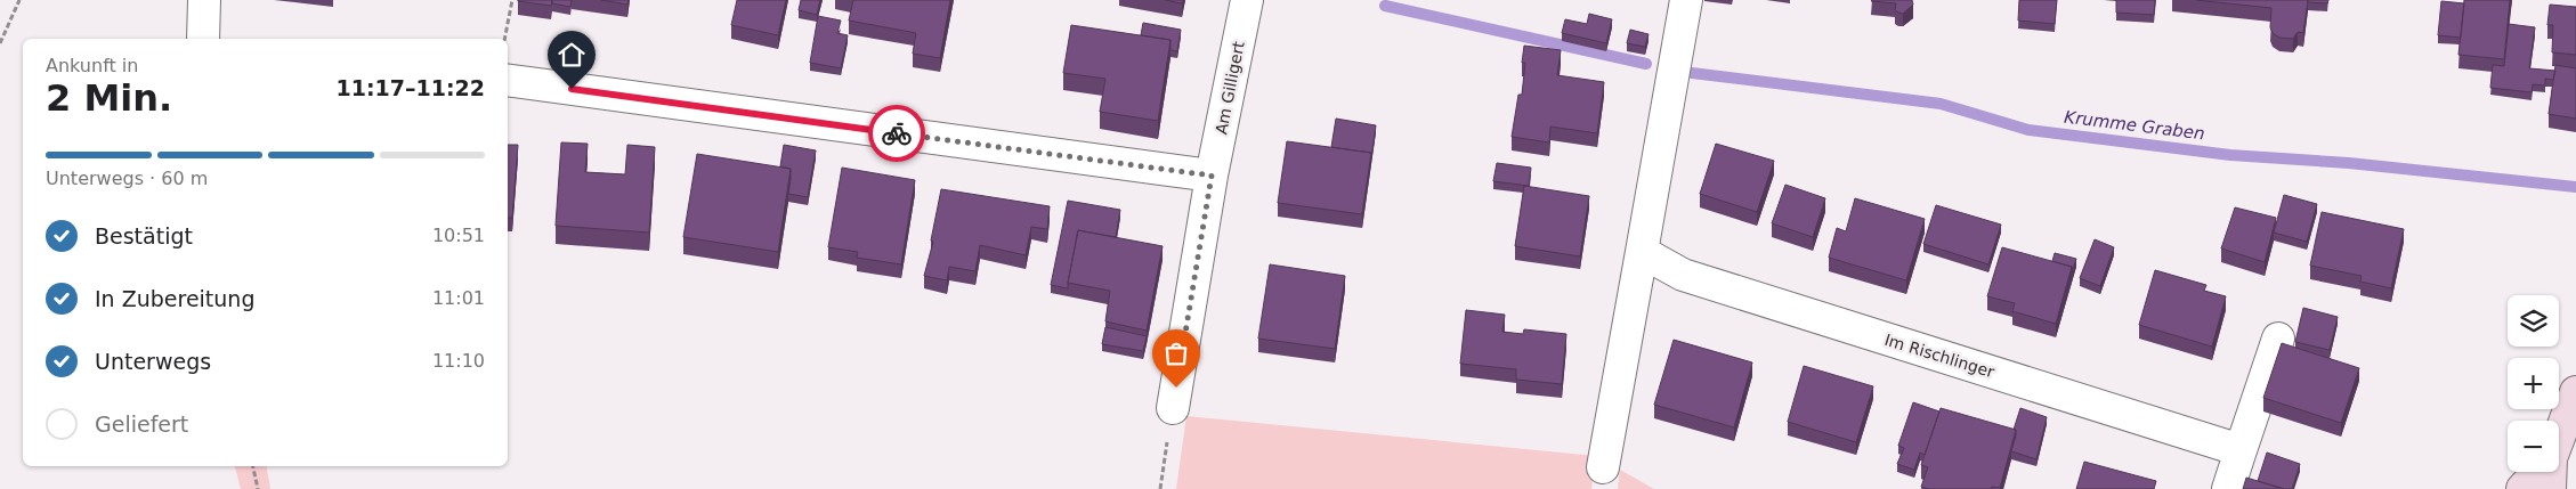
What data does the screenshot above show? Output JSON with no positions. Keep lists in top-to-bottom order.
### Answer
{
  "streets": {
    "street": ["Am Gilligert", "Im Rischlinger"]
  },
  "water": ["Krumme Graben"],
  "page": {
    "heading": ["2 Min.", "Ankunft in", "11:17–11:22"],
    "bar": "Unterwegs · 60 m",
    "list": [
      ["Bestätigt", "10:51"],
      ["In Zubereitung", "11:01"],
      ["Unterwegs", "11:10"],
      "Geliefert"
    ],
    "map_buttons": ["+", "−"]
  }
}
